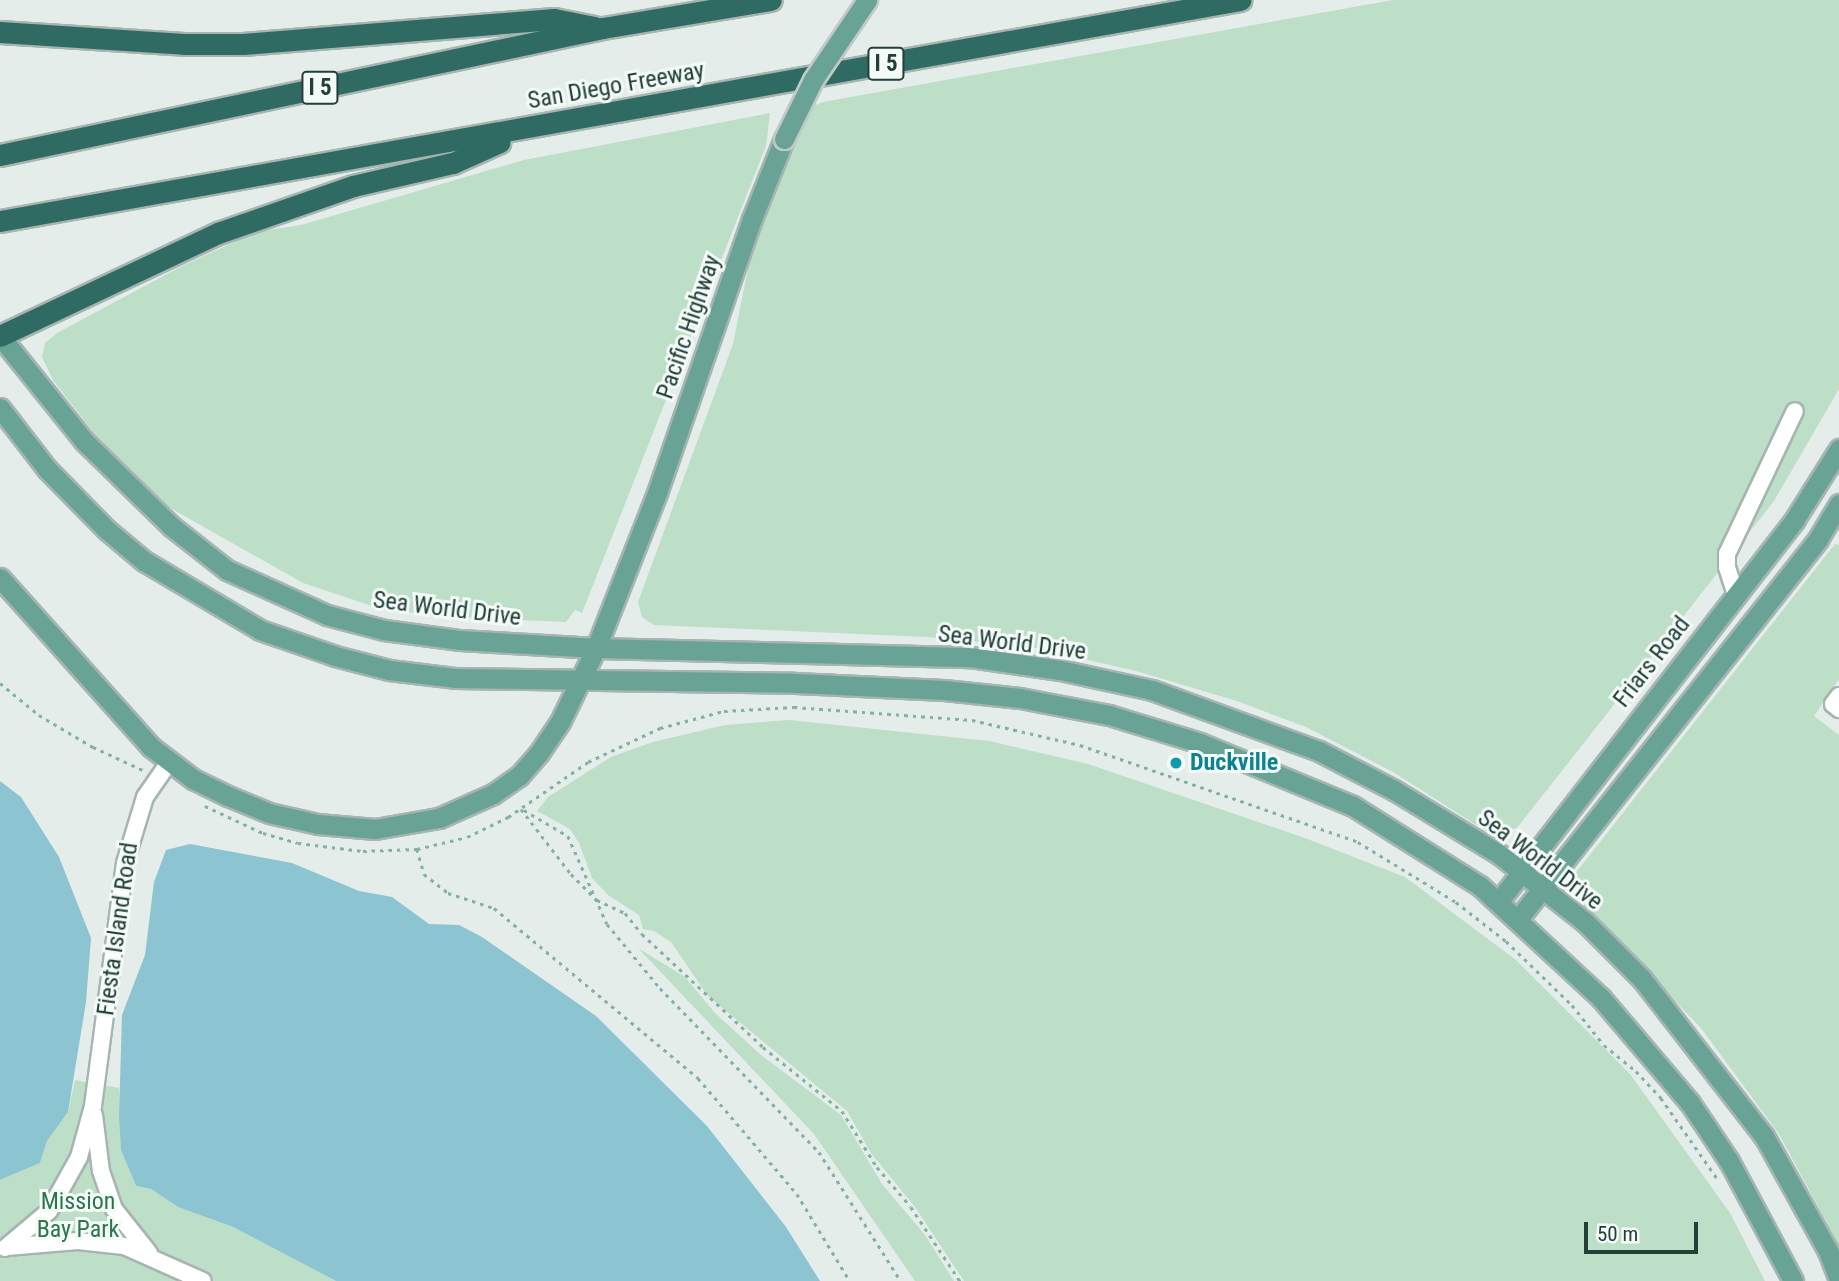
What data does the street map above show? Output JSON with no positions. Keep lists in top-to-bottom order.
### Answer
{
  "streets": {
    "highway": ["I 5", "San Diego Freeway"],
    "main road": ["Pacific Highway", "Sea World Drive", "Friars Road"],
    "street": ["Fiesta Island Road"]
  },
  "crossings": [
    ["Pacific Highway", "Sea World Drive"],
    ["Pacific Highway", "Fiesta Island Road"],
    ["Sea World Drive", "Friars Road"]
  ],
  "parks": ["Mission Bay Park"],
  "places": ["Duckville"],
  "scale_bar": "50 m"
}
